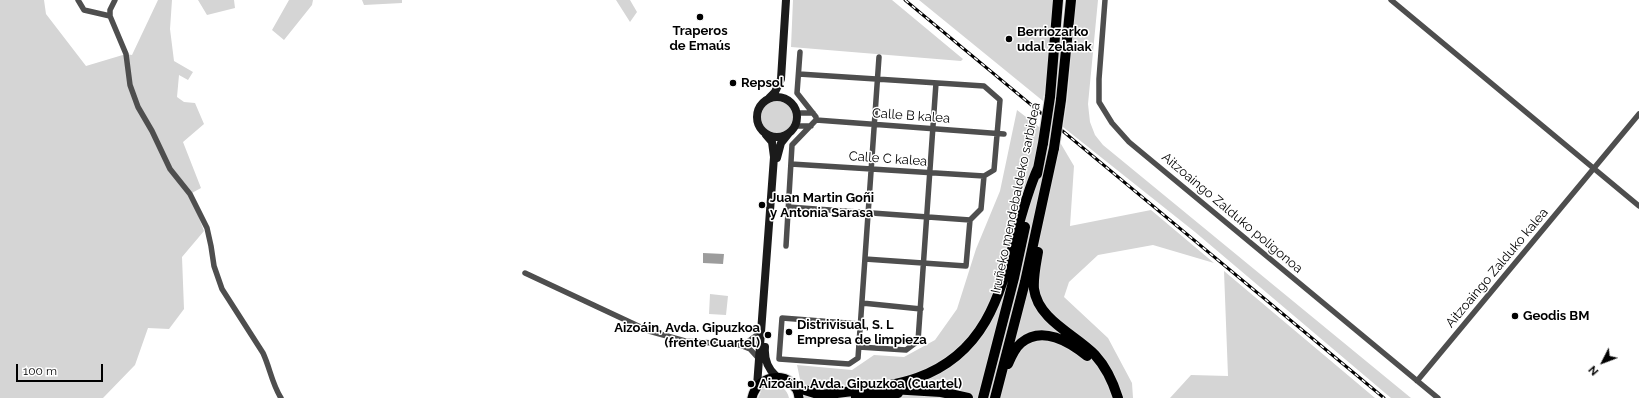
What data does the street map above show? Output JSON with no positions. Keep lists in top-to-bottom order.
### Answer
{
  "streets": {
    "highway": ["Iruñeko mendebaldeko sarbidea"],
    "street": [
      "Calle B kalea",
      "Calle C kalea",
      "Aitzoaingo Zalduko poligonoa",
      "Aitzoaingo Zalduko kalea"
    ]
  },
  "crossings": [
    ["Aitzoaingo Zalduko poligonoa", "Aitzoaingo Zalduko kalea"]
  ],
  "places": [
    "Traperos de Emaús",
    "Berriozarko udal zelaiak",
    "Repsol",
    "Juan Martin Goñi y Antonia Sarasa",
    "Geodis BM",
    "Distrivisual, S. L Empresa de limpieza",
    "Aizoáin, Avda. Gipuzkoa (frente Cuartel)",
    "Aizoáin, Avda. Gipuzkoa (Cuartel)"
  ],
  "scale_bar": "100 m",
  "north": "bottom left"
}
